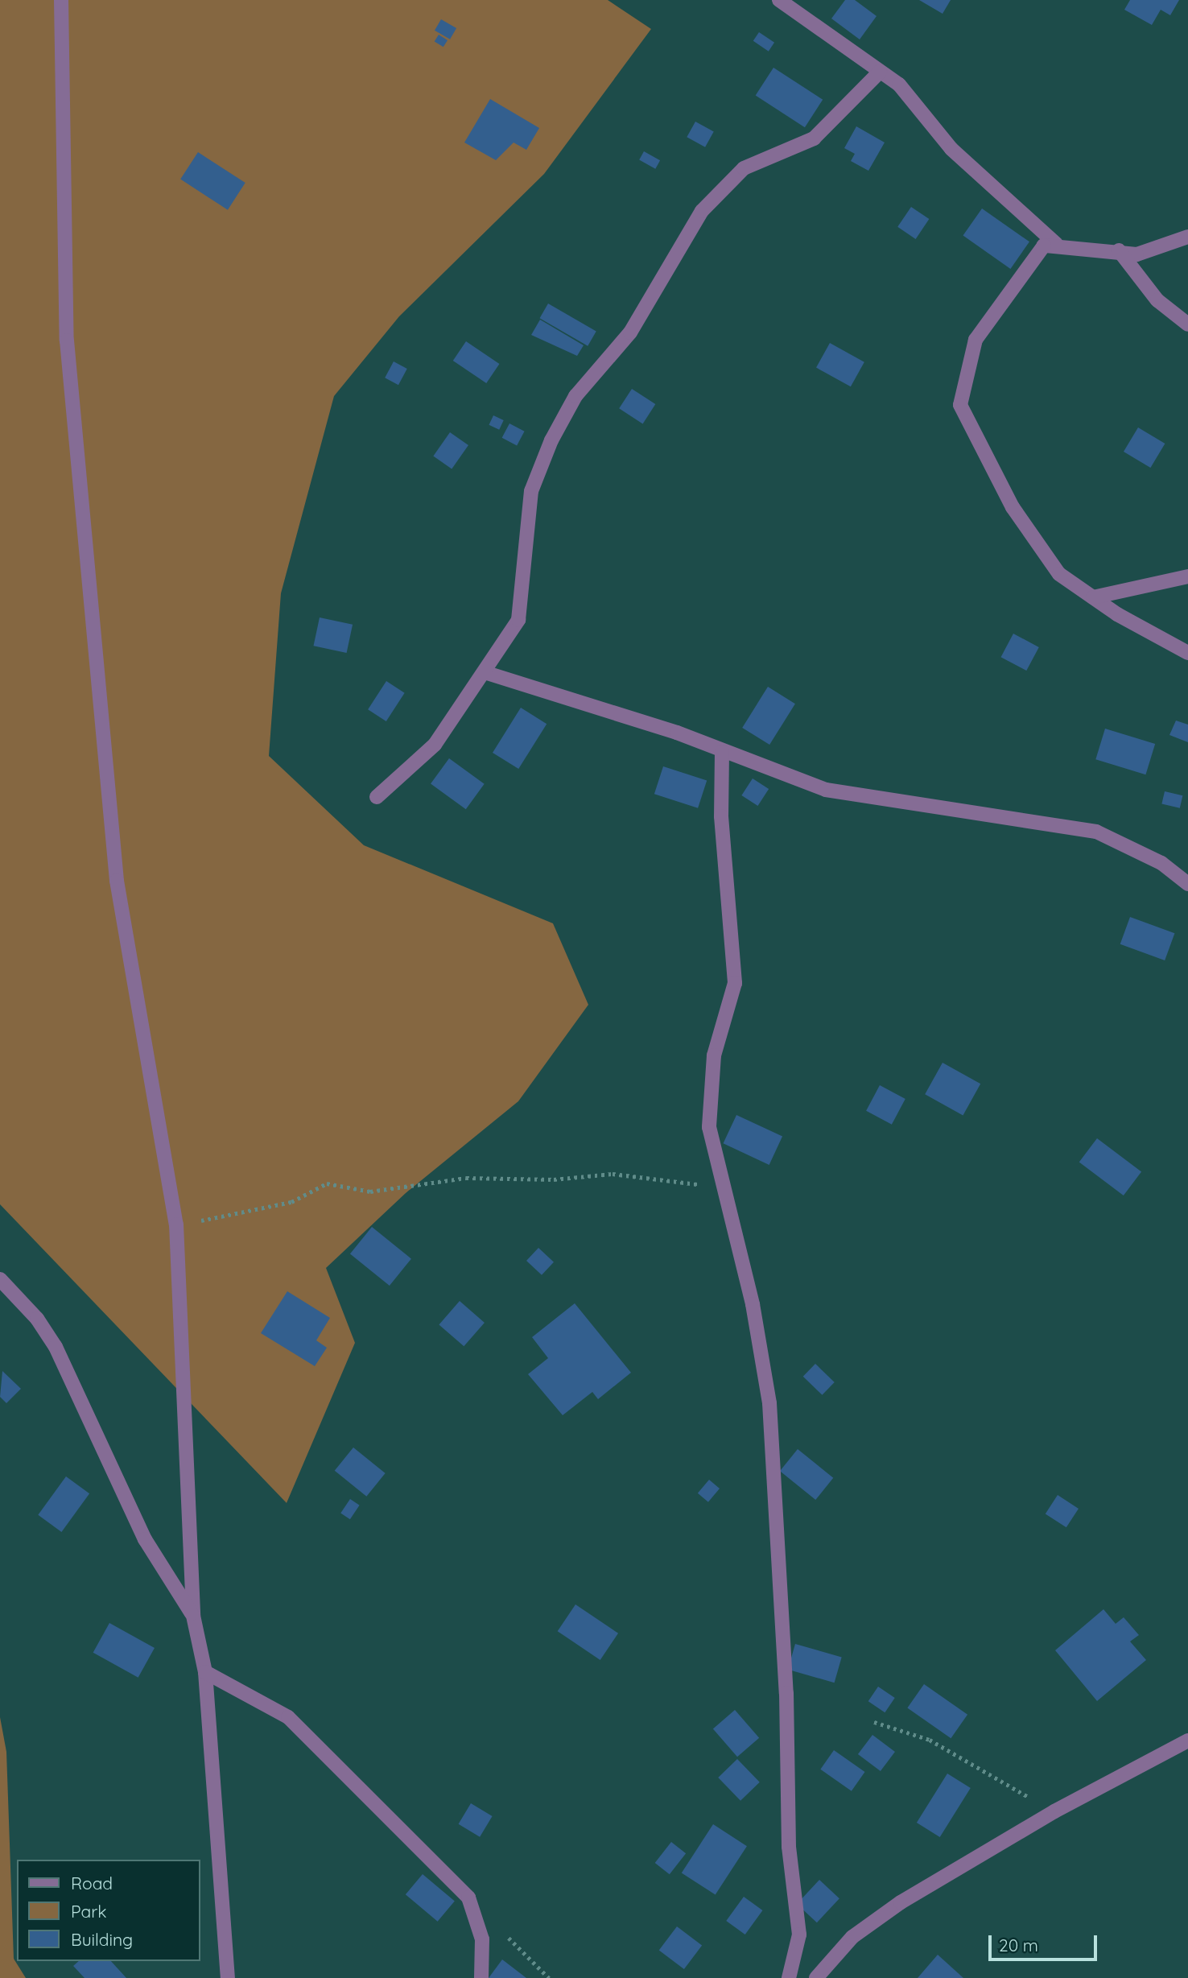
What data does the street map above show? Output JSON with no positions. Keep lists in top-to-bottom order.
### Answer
{
  "legend": ["Road", "Park", "Building"],
  "scale_bar": "20 m"
}
